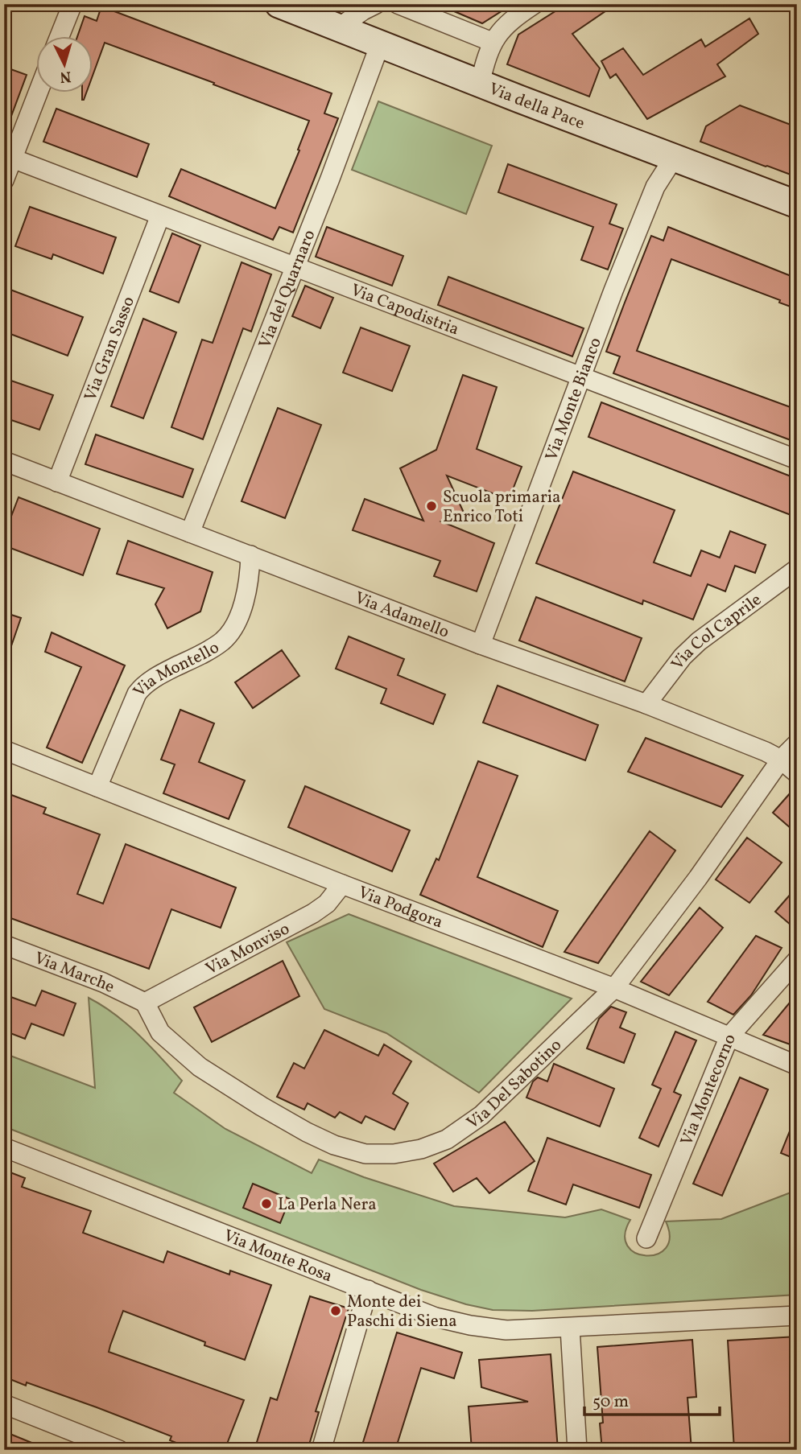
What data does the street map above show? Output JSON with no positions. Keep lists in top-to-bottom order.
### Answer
{
  "streets": {
    "main road": ["Via della Pace"],
    "street": [
      "Via del Quarnaro",
      "Via Capodistria",
      "Via Gran Sasso",
      "Via Monte Bianco",
      "Via Adamello",
      "Via Col Caprile",
      "Via Montello",
      "Via Podgora",
      "Via Monviso",
      "Via Marche",
      "Via Del Sabotino",
      "Via Montecorno",
      "Via Monte Rosa"
    ]
  },
  "crossings": [
    ["Via della Pace", "Via del Quarnaro"],
    ["Via della Pace", "Via Monte Bianco"],
    ["Via del Quarnaro", "Via Capodistria"],
    ["Via del Quarnaro", "Via Adamello"],
    ["Via Capodistria", "Via Gran Sasso"],
    ["Via Capodistria", "Via Monte Bianco"],
    ["Via Gran Sasso", "Via Adamello"],
    ["Via Monte Bianco", "Via Adamello"],
    ["Via Adamello", "Via Col Caprile"],
    ["Via Adamello", "Via Montello"],
    ["Via Adamello", "Via Del Sabotino"],
    ["Via Montello", "Via Podgora"],
    ["Via Podgora", "Via Monviso"],
    ["Via Podgora", "Via Del Sabotino"],
    ["Via Podgora", "Via Montecorno"],
    ["Via Monviso", "Via Marche"],
    ["Via Monviso", "Via Del Sabotino"],
    ["Via Marche", "Via Del Sabotino"]
  ],
  "places": ["Scuola primaria Enrico Toti", "La Perla Nera", "Monte dei Paschi di Siena"],
  "scale_bar": "50 m",
  "north": "bottom"
}
